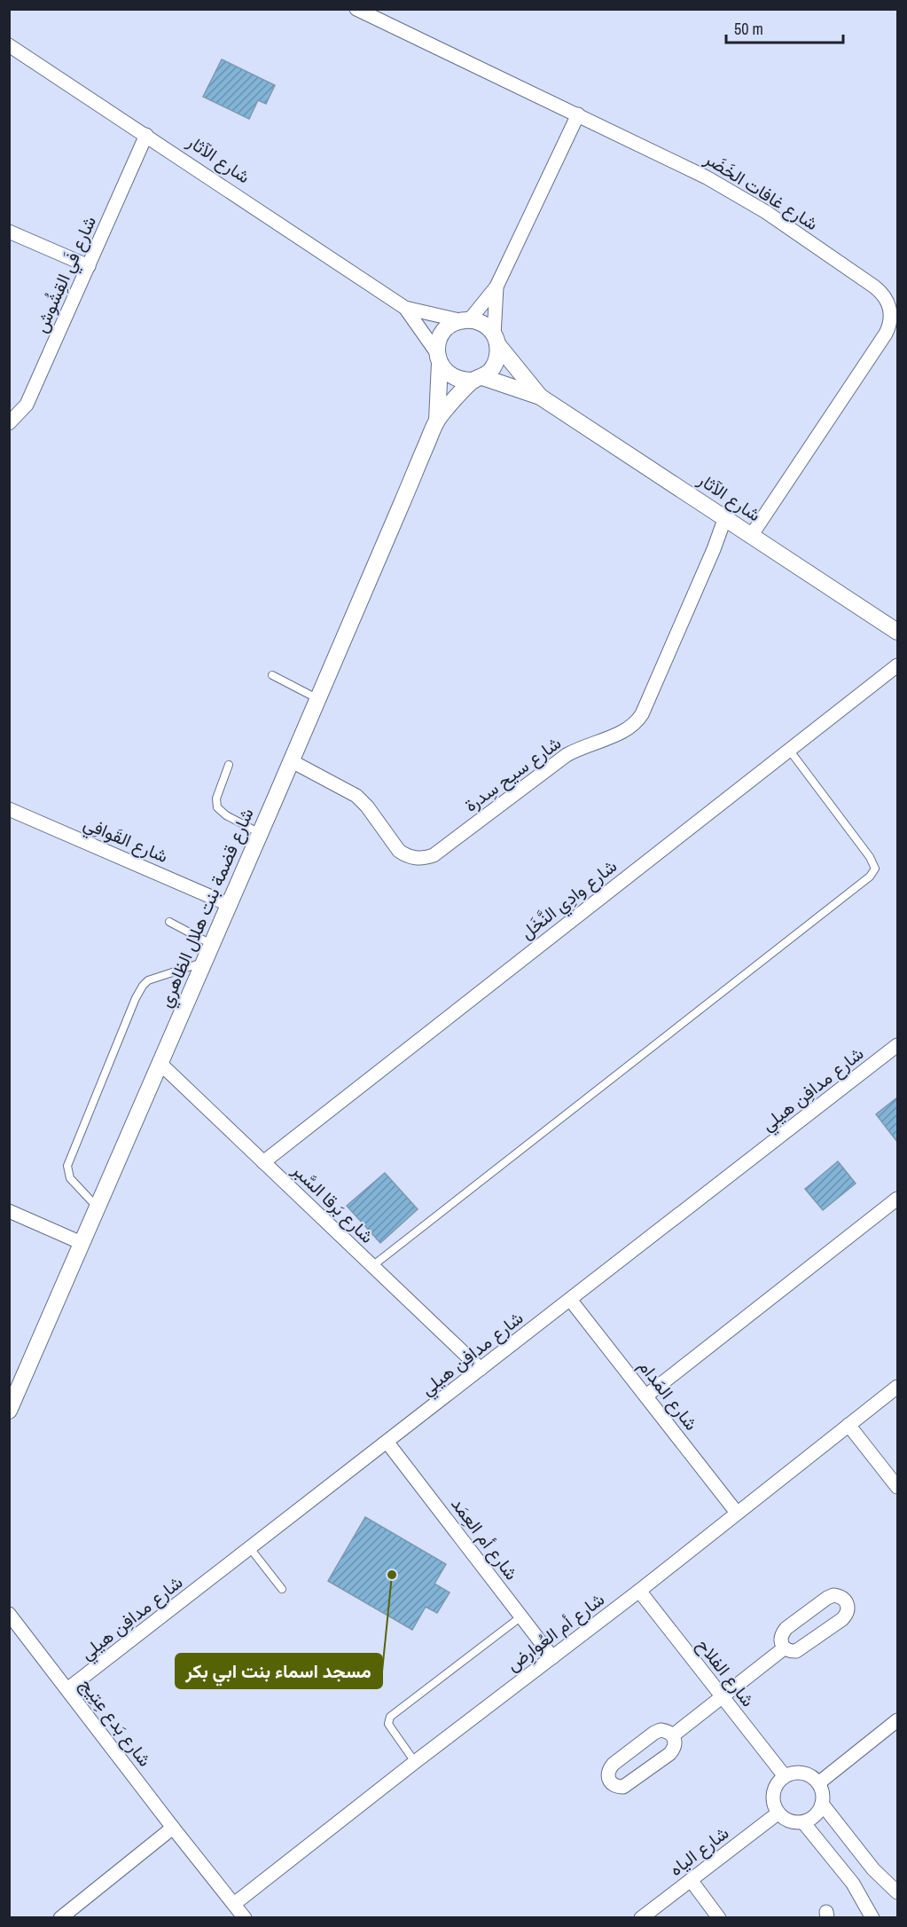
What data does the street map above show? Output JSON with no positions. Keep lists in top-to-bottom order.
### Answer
{
  "streets": {
    "street": [
      "شارع الآثار",
      "شارع غافات الخَضَر",
      "شارع فَي القِشُوش",
      "شارع سيح سِدرة",
      "شارع القَوافِي",
      "شارع وادِي النَّخَل",
      "شارع قضمة بنت هلال الظاهري",
      "شارع مدافِن هيلي",
      "شارع بَرقا السَّبر",
      "شارع المَدام",
      "شارع أم العِمَد",
      "شارع أم العُوارِض",
      "شارع الفلاح",
      "شارع بَدع عِتِيج",
      "شارع الياه"
    ]
  },
  "crossings": [
    ["شارع الآثار", "شارع غافات الخَضَر"],
    ["شارع الآثار", "شارع فَي القِشُوش"],
    ["شارع الآثار", "شارع سيح سِدرة"],
    ["شارع الآثار", "شارع قضمة بنت هلال الظاهري"],
    ["شارع سيح سِدرة", "شارع قضمة بنت هلال الظاهري"],
    ["شارع القَوافِي", "شارع قضمة بنت هلال الظاهري"],
    ["شارع وادِي النَّخَل", "شارع بَرقا السَّبر"],
    ["شارع قضمة بنت هلال الظاهري", "شارع بَرقا السَّبر"],
    ["شارع مدافِن هيلي", "شارع بَرقا السَّبر"],
    ["شارع مدافِن هيلي", "شارع المَدام"],
    ["شارع مدافِن هيلي", "شارع أم العِمَد"],
    ["شارع مدافِن هيلي", "شارع بَدع عِتِيج"],
    ["شارع المَدام", "شارع أم العُوارِض"],
    ["شارع أم العِمَد", "شارع أم العُوارِض"],
    ["شارع أم العُوارِض", "شارع الفلاح"],
    ["شارع أم العُوارِض", "شارع بَدع عِتِيج"],
    ["شارع الفلاح", "شارع الياه"]
  ],
  "places": ["مسجد اسماء بنت ابي بكر"],
  "scale_bar": "50 m"
}
